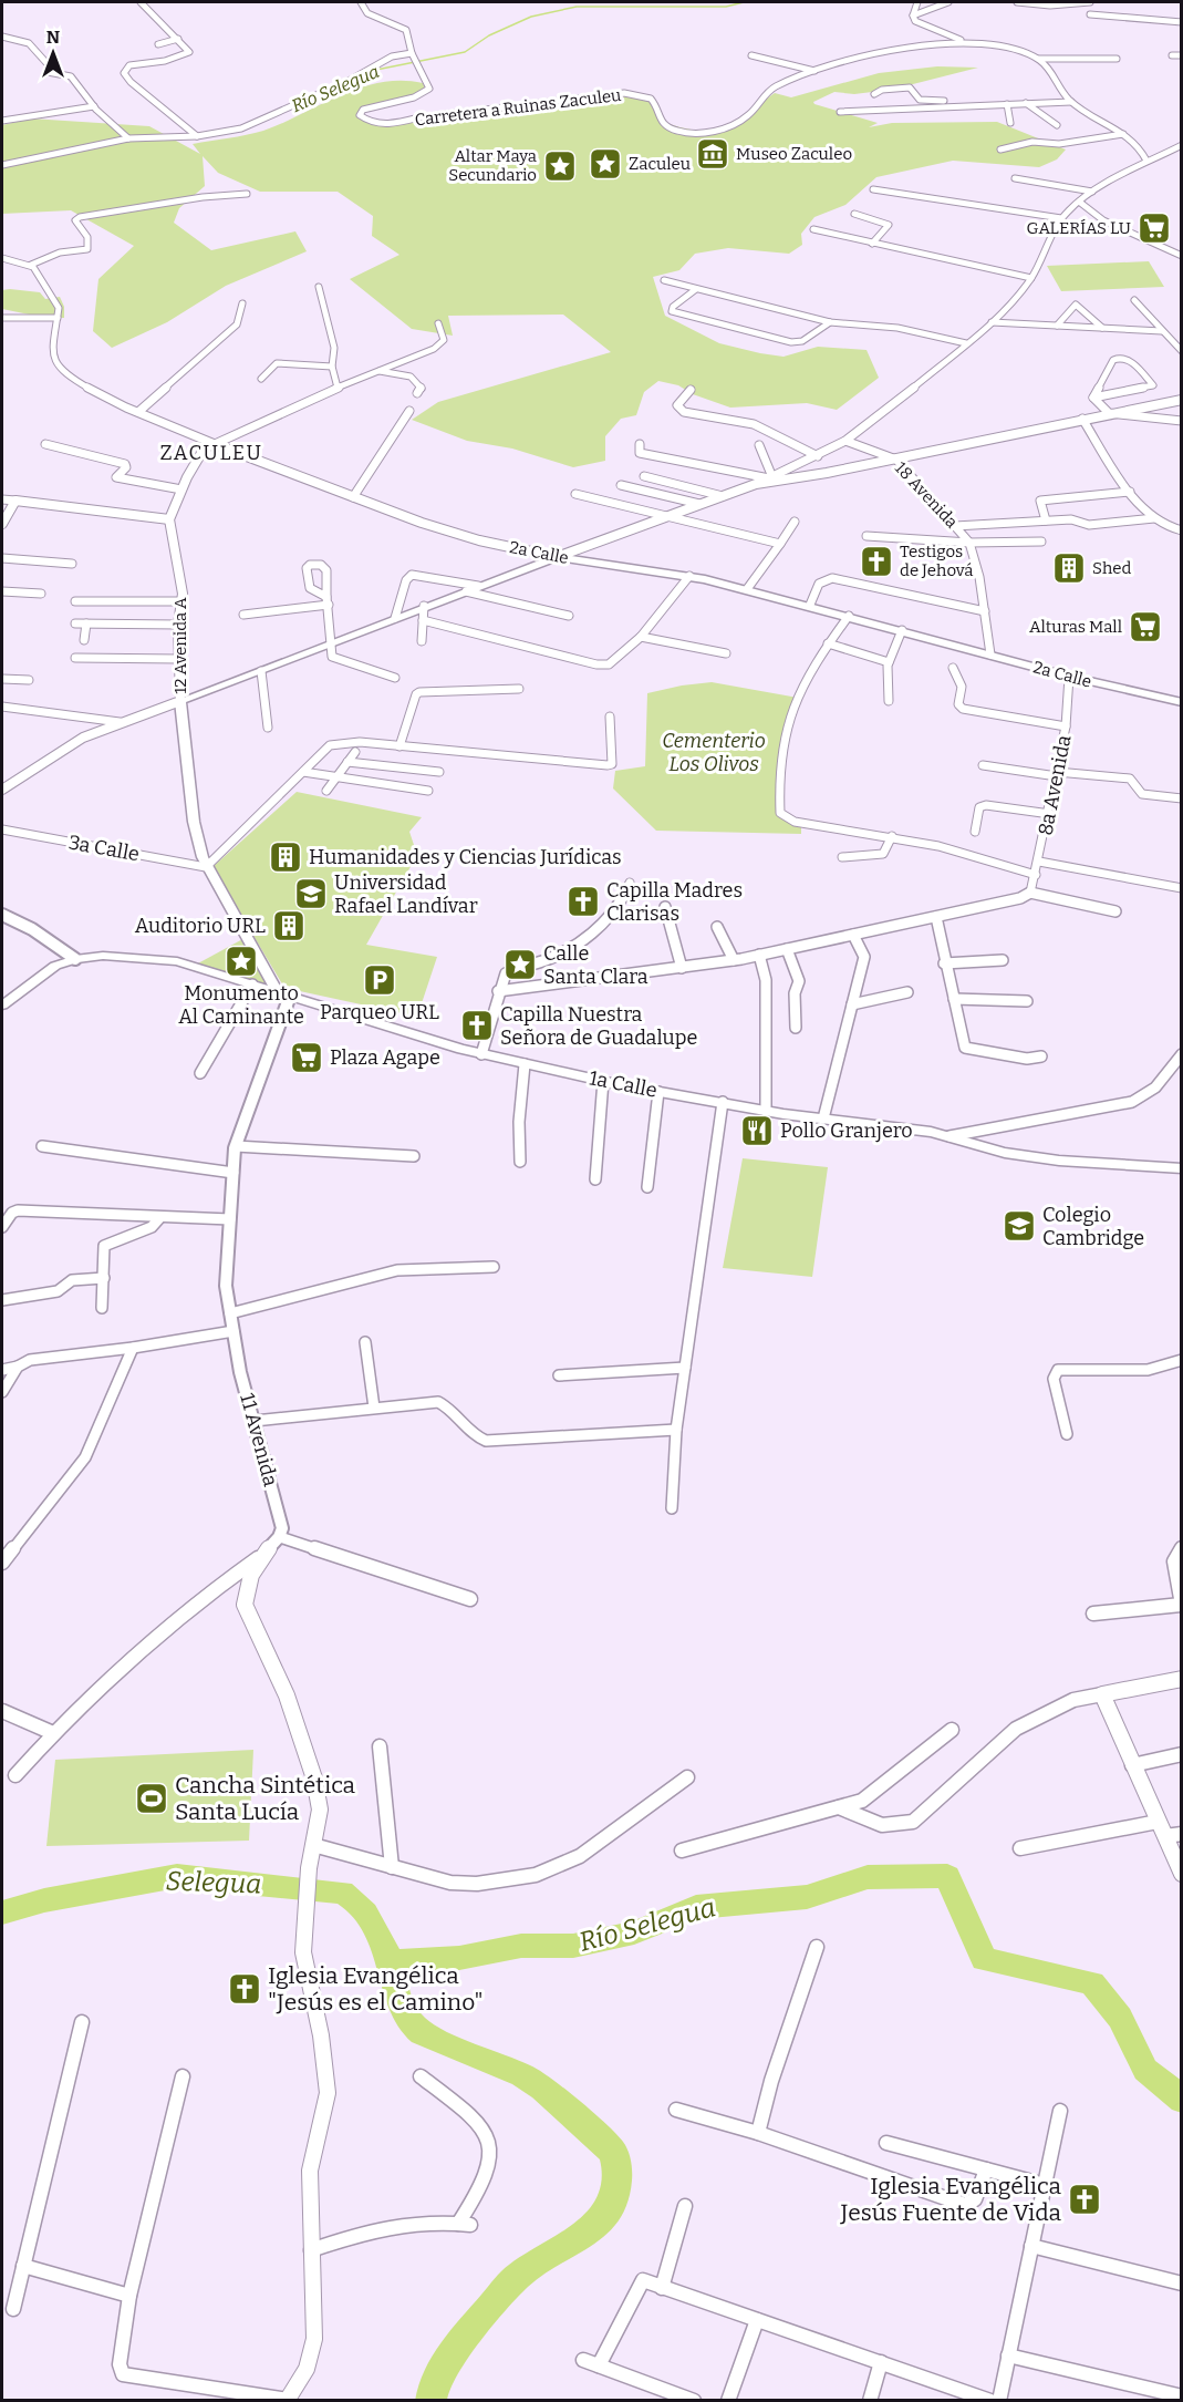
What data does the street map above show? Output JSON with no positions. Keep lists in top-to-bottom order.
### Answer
{
  "streets": {
    "main road": ["2a Calle", "12 Avenida A", "1a Calle"],
    "street": [
      "Carretera a Ruinas Zaculeu",
      "18 Avenida",
      "8a Avenida",
      "3a Calle",
      "11 Avenida"
    ]
  },
  "crossings": [
    ["18 Avenida", "2a Calle"],
    ["2a Calle", "8a Avenida"],
    ["12 Avenida A", "3a Calle"],
    ["12 Avenida A", "1a Calle"],
    ["12 Avenida A", "11 Avenida"],
    ["1a Calle", "11 Avenida"]
  ],
  "districts": ["ZACULEU"],
  "water": ["Río Selegua", "Selegua"],
  "parks": ["Cementerio Los Olivos"],
  "places": {
    "museum": ["Museo Zaculeo"],
    "place": [
      "Zaculeu",
      "Altar Maya Secundario",
      "Monumento Al Caminante",
      "Calle Santa Clara"
    ],
    "supermarket": ["GALERÍAS LU", "Alturas Mall", "Plaza Agape"],
    "church": [
      "Testigos de Jehová",
      "Capilla Madres Clarisas",
      "Capilla Nuestra Señora de Guadalupe",
      "Iglesia Evangélica \"Jesús es el Camino\"",
      "Iglesia Evangélica Jesús Fuente de Vida"
    ],
    "building": ["Shed", "Humanidades y Ciencias Jurídicas", "Auditorio URL"],
    "school or university": ["Universidad Rafael Landívar", "Colegio Cambridge"],
    "parking": ["Parqueo URL"],
    "restaurant": ["Pollo Granjero"],
    "sports": ["Cancha Sintética Santa Lucía"]
  },
  "north": "top"
}
